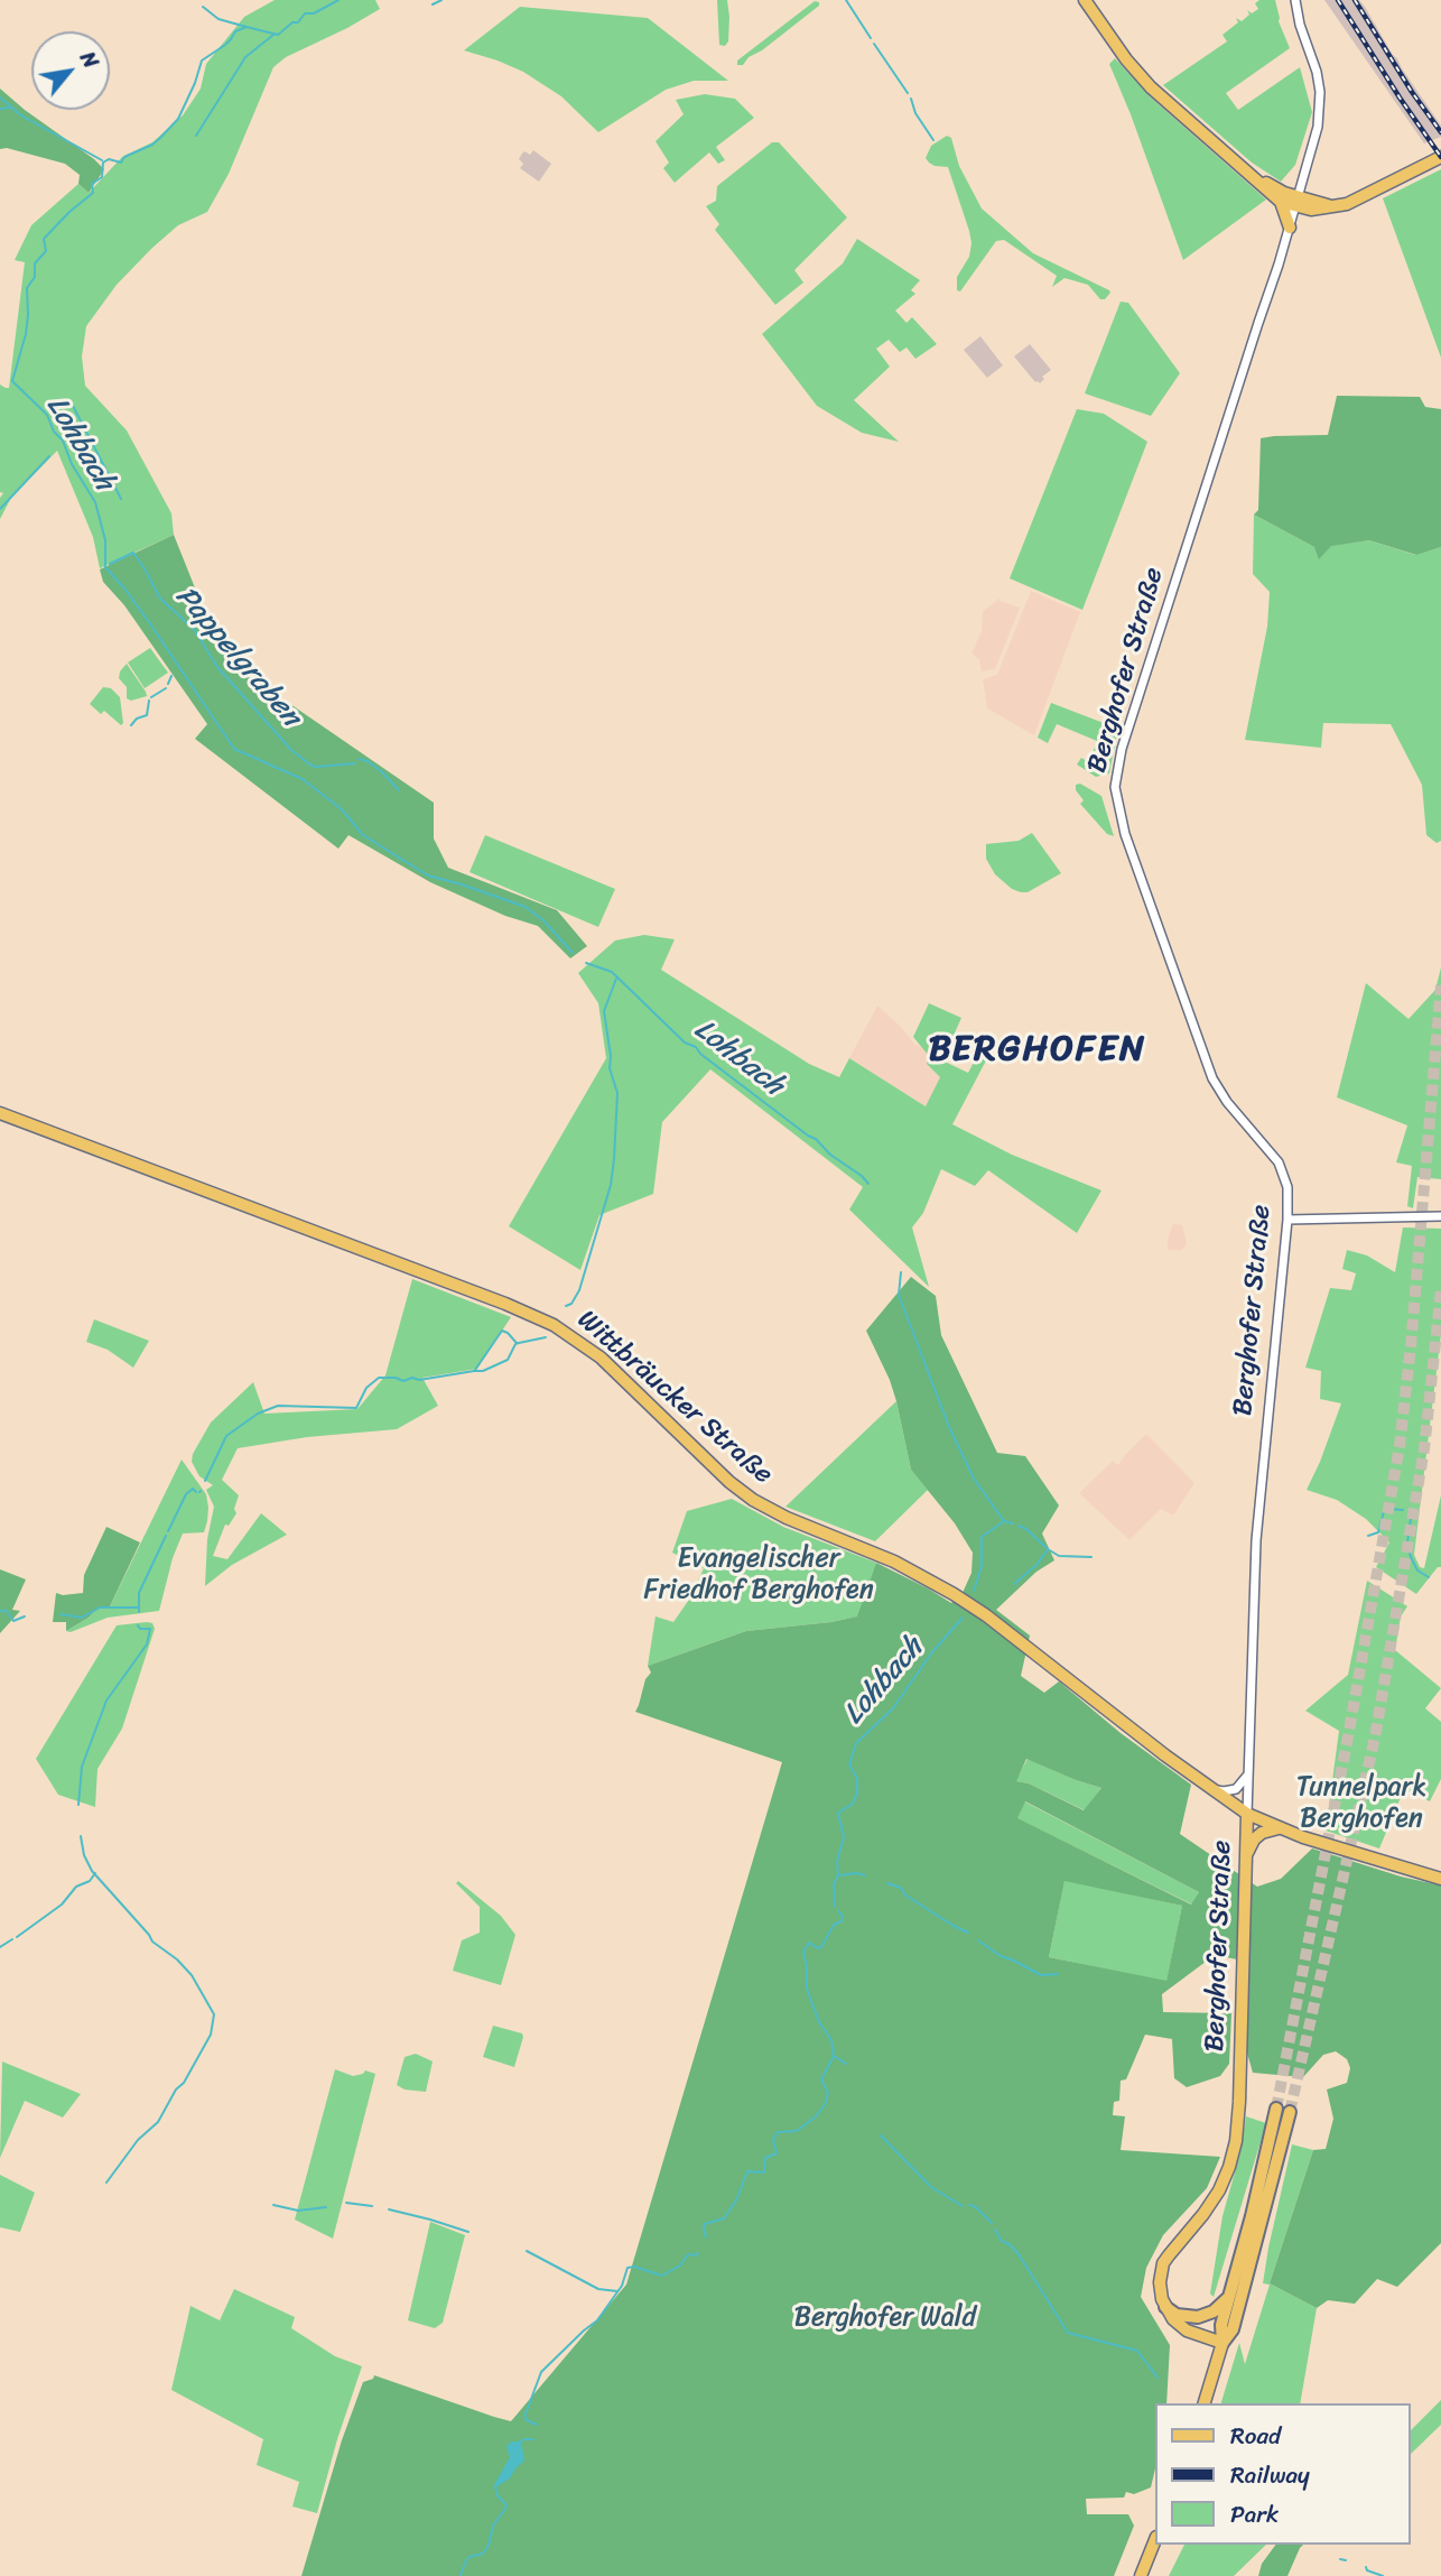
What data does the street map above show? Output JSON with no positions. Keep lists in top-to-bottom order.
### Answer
{
  "streets": {
    "main road": ["Berghofer Straße", "Wittbräucker Straße"]
  },
  "crossings": [
    ["Berghofer Straße", "Wittbräucker Straße"]
  ],
  "districts": ["BERGHOFEN"],
  "water": ["Lohbach", "Pappelgraben"],
  "parks": ["Evangelischer Friedhof Berghofen", "Tunnelpark Berghofen", "Berghofer Wald"],
  "legend": ["Road", "Railway", "Park"],
  "north": "top right"
}
